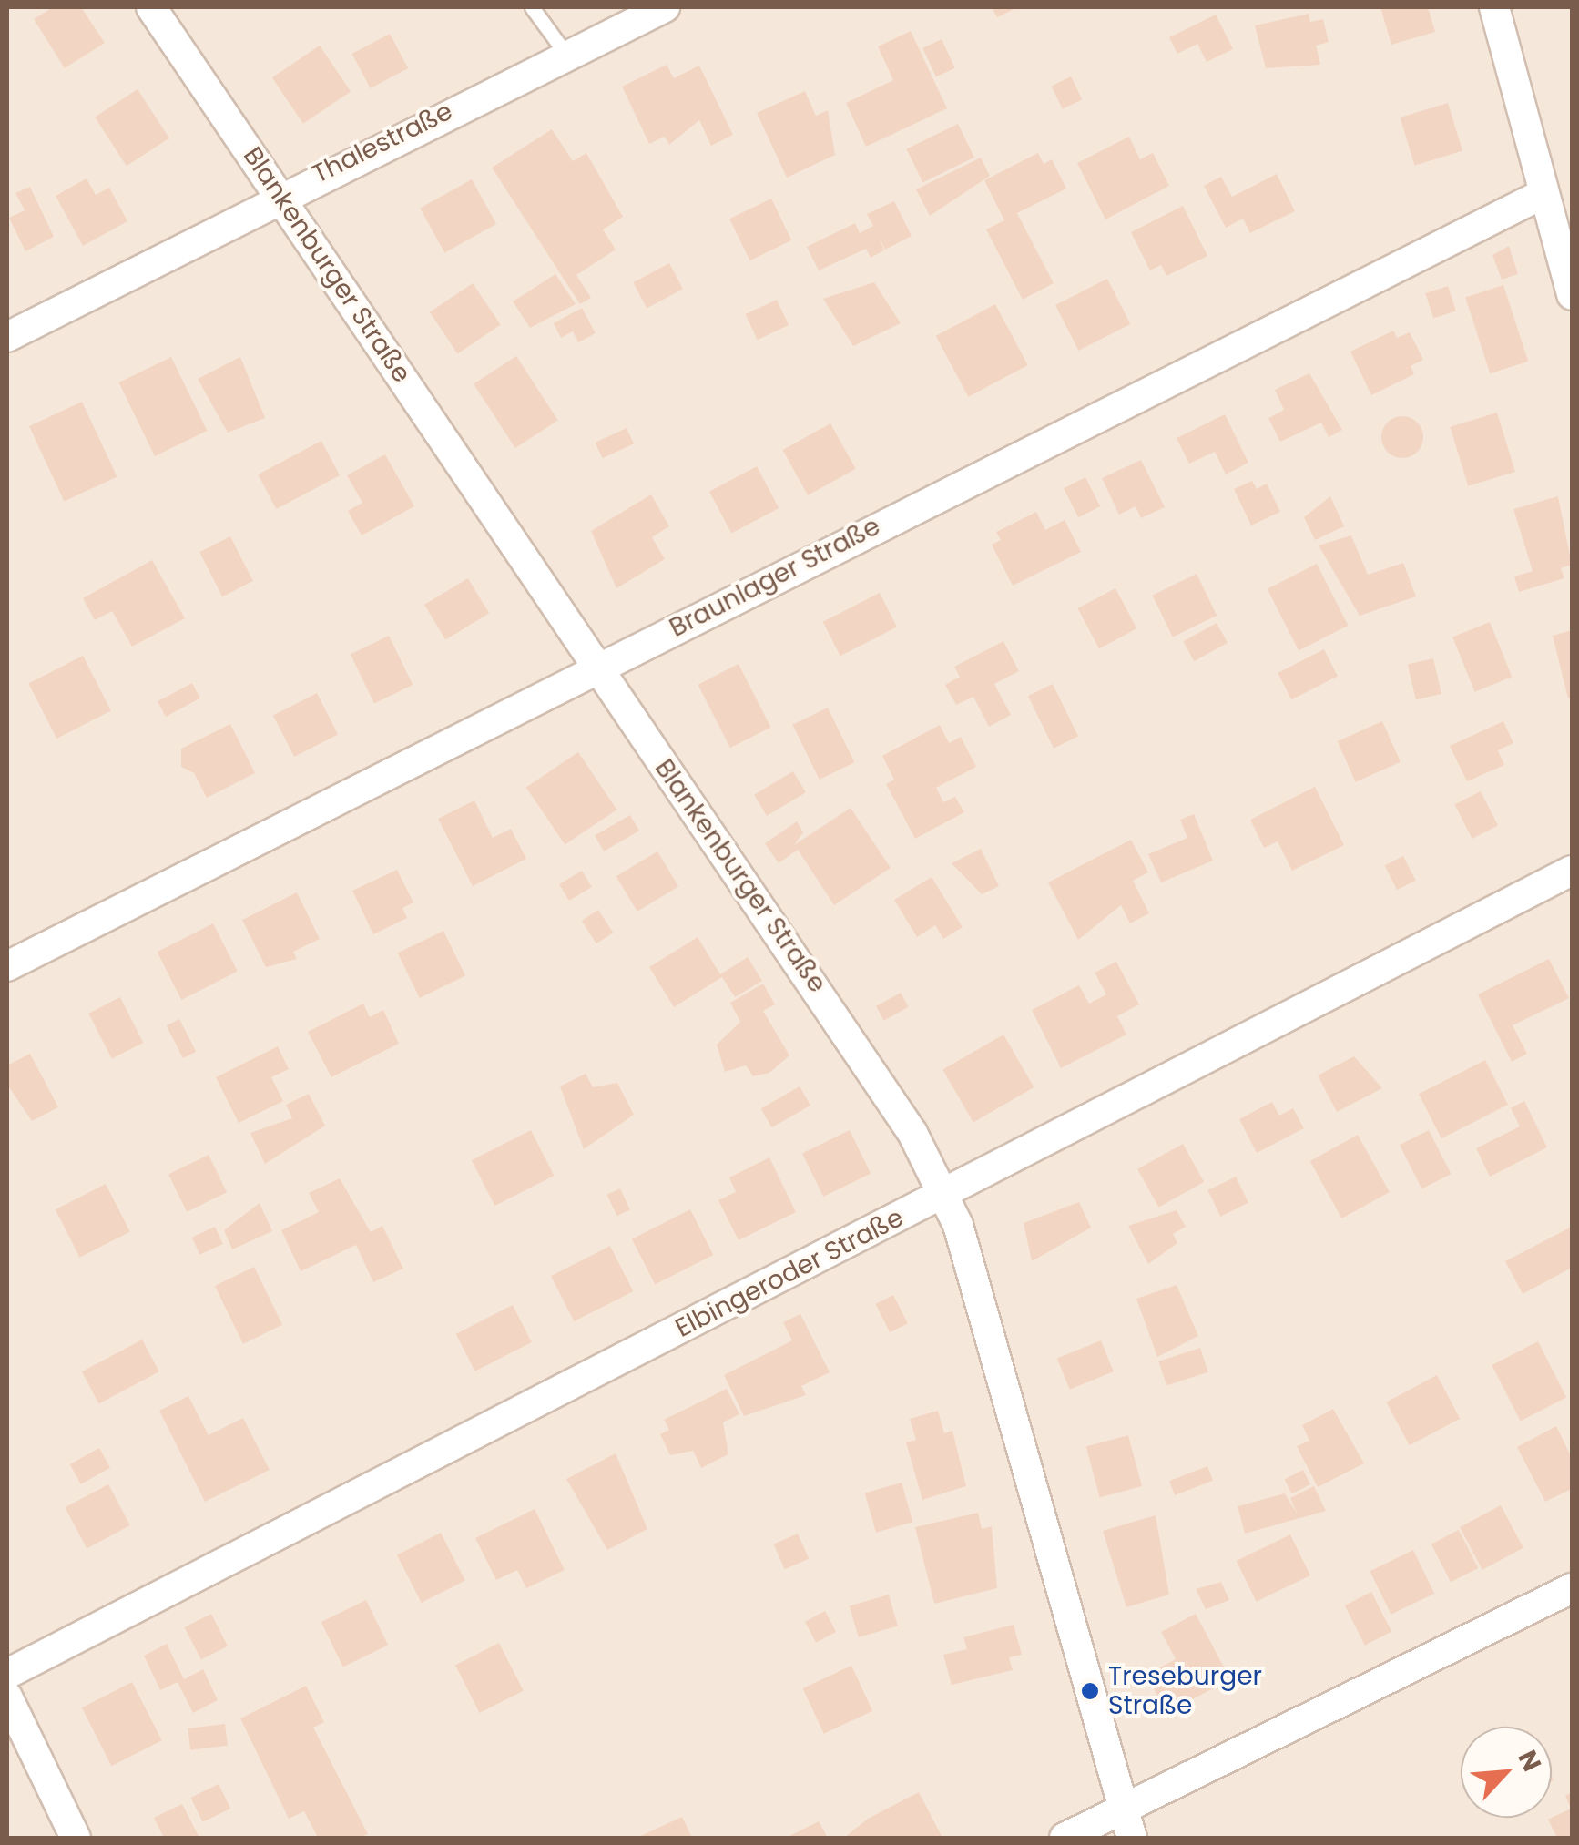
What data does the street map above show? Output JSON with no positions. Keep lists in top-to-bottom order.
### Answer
{
  "streets": {
    "street": [
      "Thalestraße",
      "Blankenburger Straße",
      "Braunlager Straße",
      "Elbingeroder Straße"
    ]
  },
  "crossings": [
    ["Thalestraße", "Blankenburger Straße"],
    ["Blankenburger Straße", "Braunlager Straße"],
    ["Blankenburger Straße", "Elbingeroder Straße"]
  ],
  "places": ["Treseburger Straße"],
  "north": "top right"
}
